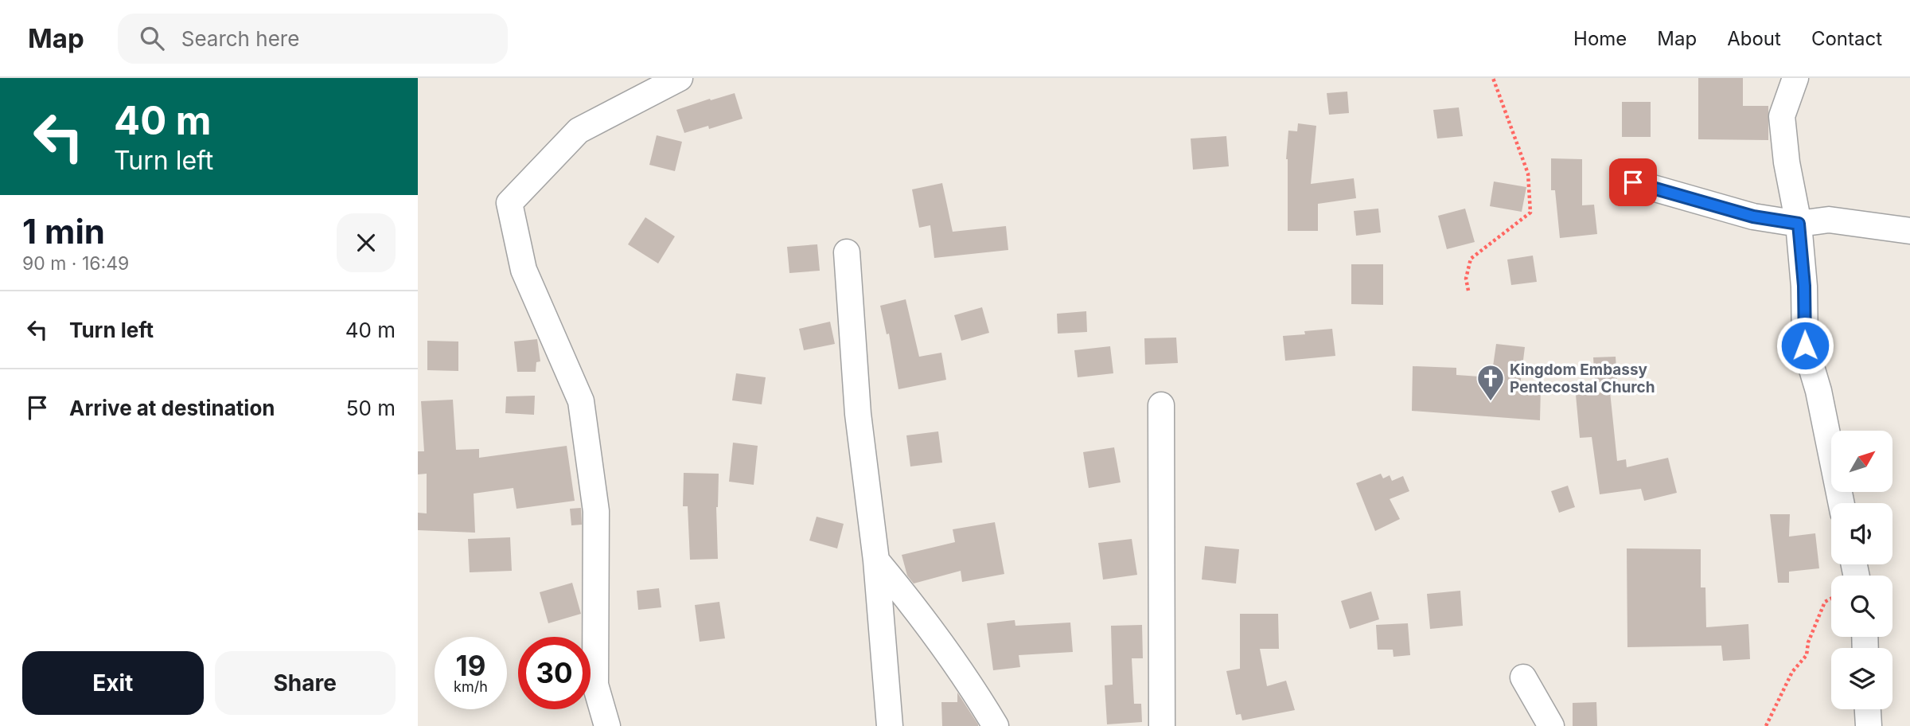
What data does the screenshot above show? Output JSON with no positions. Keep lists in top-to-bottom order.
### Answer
{
  "places": {
    "church": ["Kingdom Embassy Pentecostal Church"]
  },
  "north": "top right",
  "page": {
    "header": "Map",
    "search": "Search here",
    "nav": [
      "Home",
      "Map",
      "About",
      "Contact"
    ],
    "turn": ["40 m", "Turn left"],
    "heading": ["1 min", "90 m · 16:49"],
    "list": [
      {
        "name": "Turn left",
        "value": "40 m"
      },
      {
        "name": "Arrive at destination",
        "value": "50 m"
      }
    ],
    "speed": "19 km/h",
    "limit": "30",
    "buttons": ["Exit", "Share"]
  }
}
